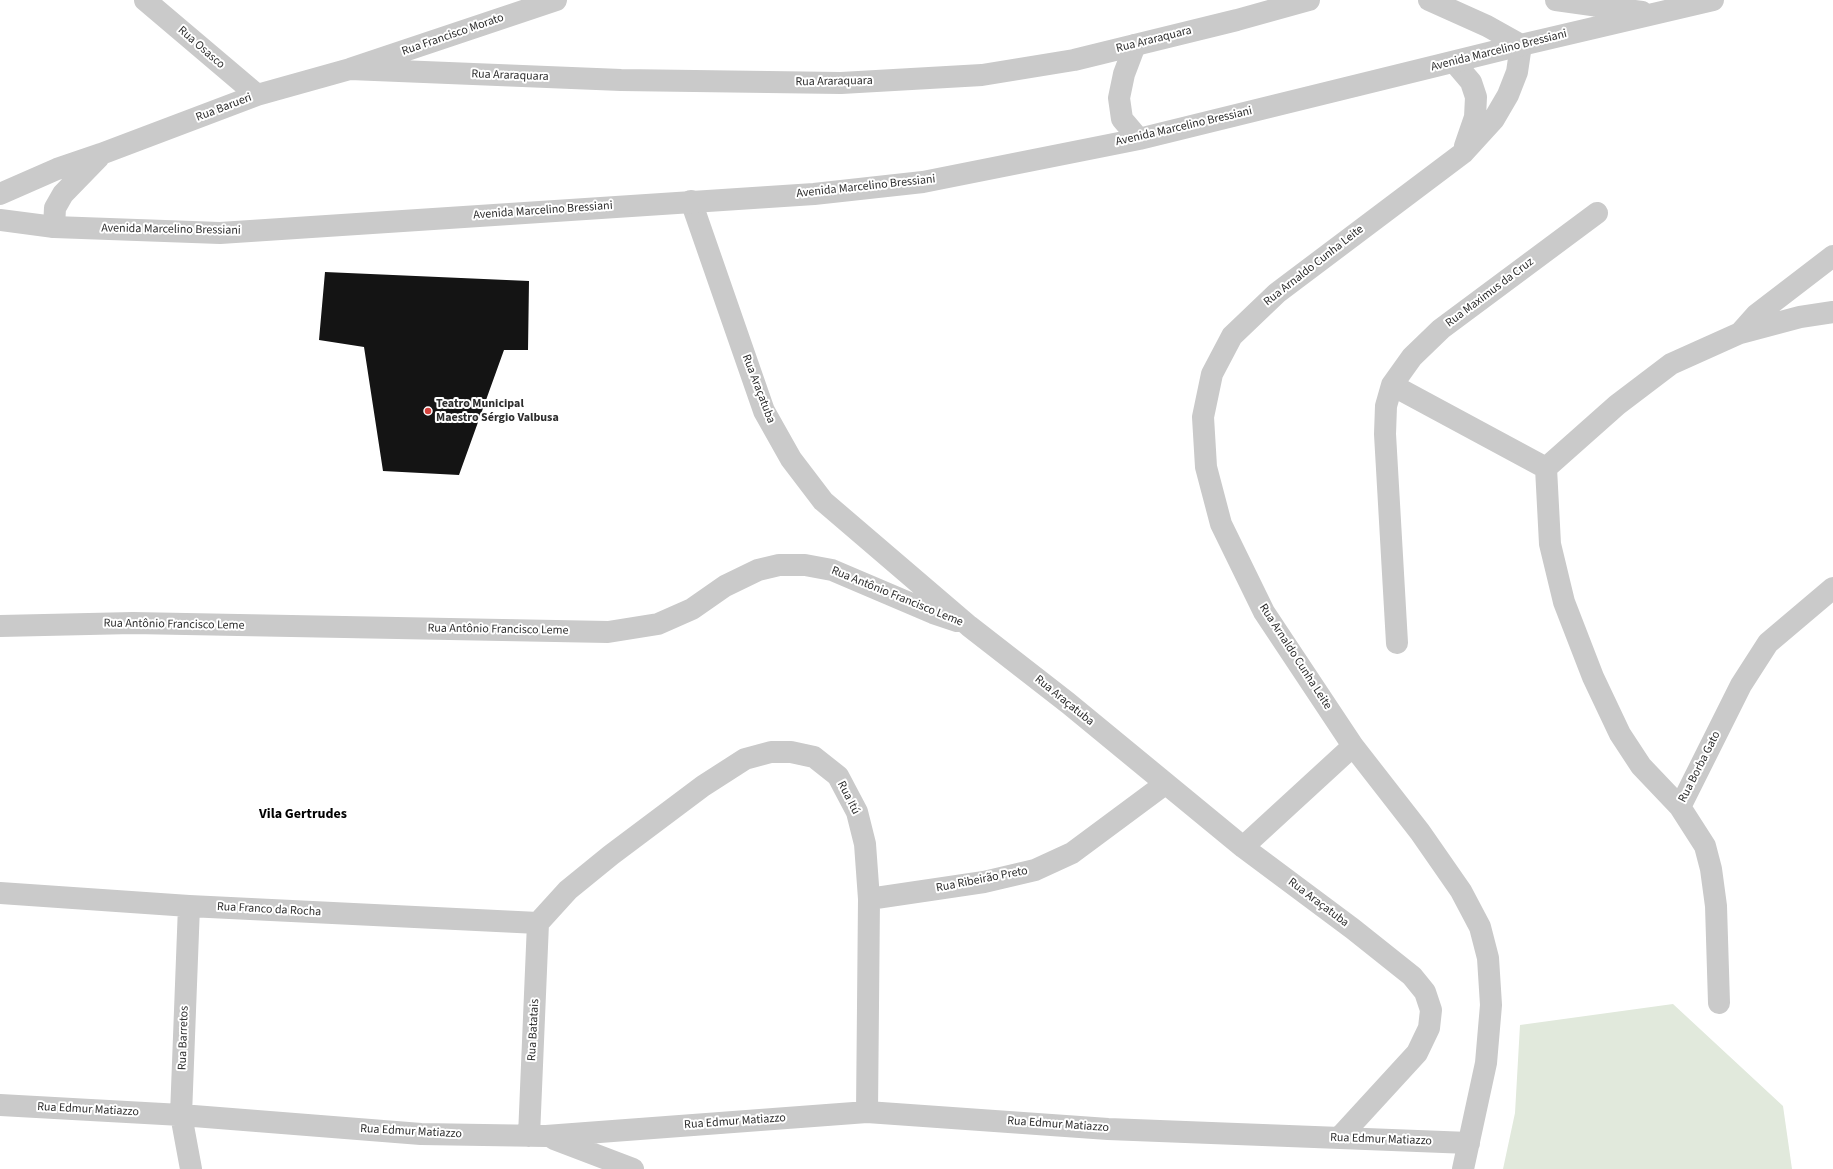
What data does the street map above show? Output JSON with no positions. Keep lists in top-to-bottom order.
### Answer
{
  "streets": {
    "street": [
      "Rua Francisco Morato",
      "Rua Araraquara",
      "Rua Osasco",
      "Avenida Marcelino Bressiani",
      "Rua Barueri",
      "Rua Arnaldo Cunha Leite",
      "Rua Maximus da Cruz",
      "Rua Araçatuba",
      "Rua Antônio Francisco Leme",
      "Rua Borba Gato",
      "Rua Itú",
      "Rua Ribeirão Preto",
      "Rua Franco da Rocha",
      "Rua Batatais",
      "Rua Barretos",
      "Rua Edmur Matiazzo"
    ]
  },
  "crossings": [
    ["Rua Francisco Morato", "Rua Araraquara"],
    ["Rua Francisco Morato", "Rua Barueri"],
    ["Rua Araraquara", "Rua Barueri"],
    ["Rua Osasco", "Rua Barueri"],
    ["Avenida Marcelino Bressiani", "Rua Barueri"],
    ["Avenida Marcelino Bressiani", "Rua Arnaldo Cunha Leite"],
    ["Avenida Marcelino Bressiani", "Rua Araçatuba"],
    ["Rua Arnaldo Cunha Leite", "Rua Edmur Matiazzo"],
    ["Rua Araçatuba", "Rua Antônio Francisco Leme"],
    ["Rua Araçatuba", "Rua Ribeirão Preto"],
    ["Rua Araçatuba", "Rua Edmur Matiazzo"],
    ["Rua Itú", "Rua Ribeirão Preto"],
    ["Rua Itú", "Rua Franco da Rocha"],
    ["Rua Itú", "Rua Batatais"],
    ["Rua Itú", "Rua Edmur Matiazzo"],
    ["Rua Franco da Rocha", "Rua Batatais"],
    ["Rua Franco da Rocha", "Rua Barretos"],
    ["Rua Batatais", "Rua Edmur Matiazzo"],
    ["Rua Barretos", "Rua Edmur Matiazzo"]
  ],
  "districts": ["Vila Gertrudes"],
  "places": ["Teatro Municipal Maestro Sérgio Valbusa"]
}
